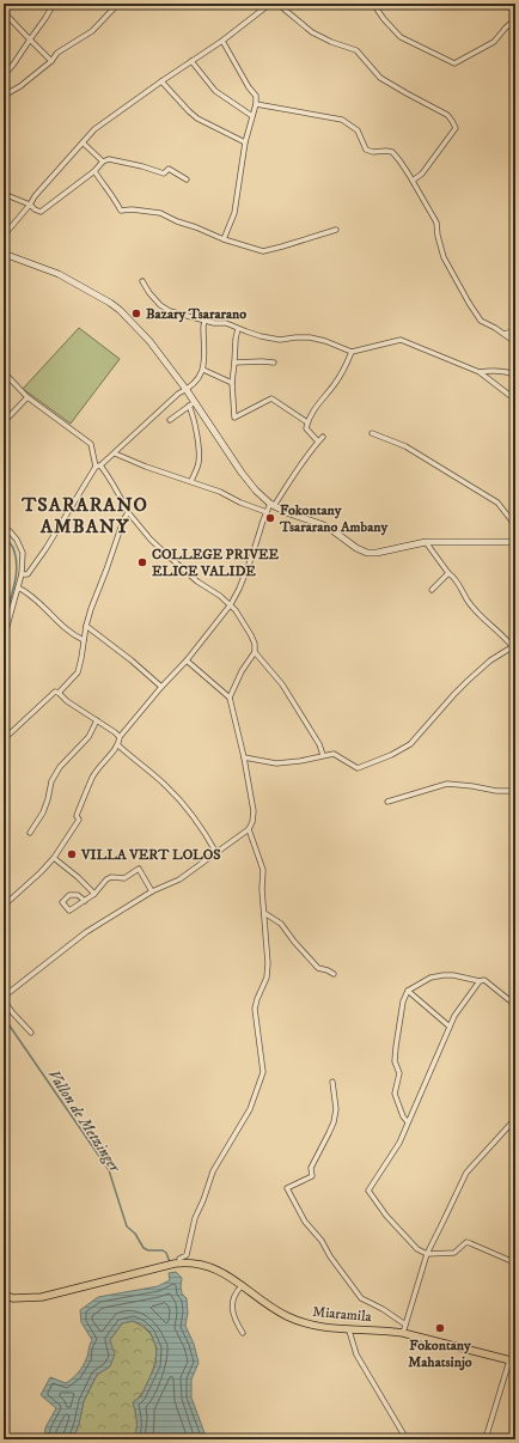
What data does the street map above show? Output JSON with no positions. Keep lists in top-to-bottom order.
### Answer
{
  "streets": {
    "main road": ["Miaramila"]
  },
  "districts": ["TSARARANO AMBANY"],
  "water": ["Vallon de Metzinger"],
  "places": [
    "Bazary Tsararano",
    "Fokontany Tsararano Ambany",
    "COLLEGE PRIVEE ELICE VALIDE",
    "VILLA VERT LOLOS",
    "Fokontany Mahatsinjo"
  ]
}
